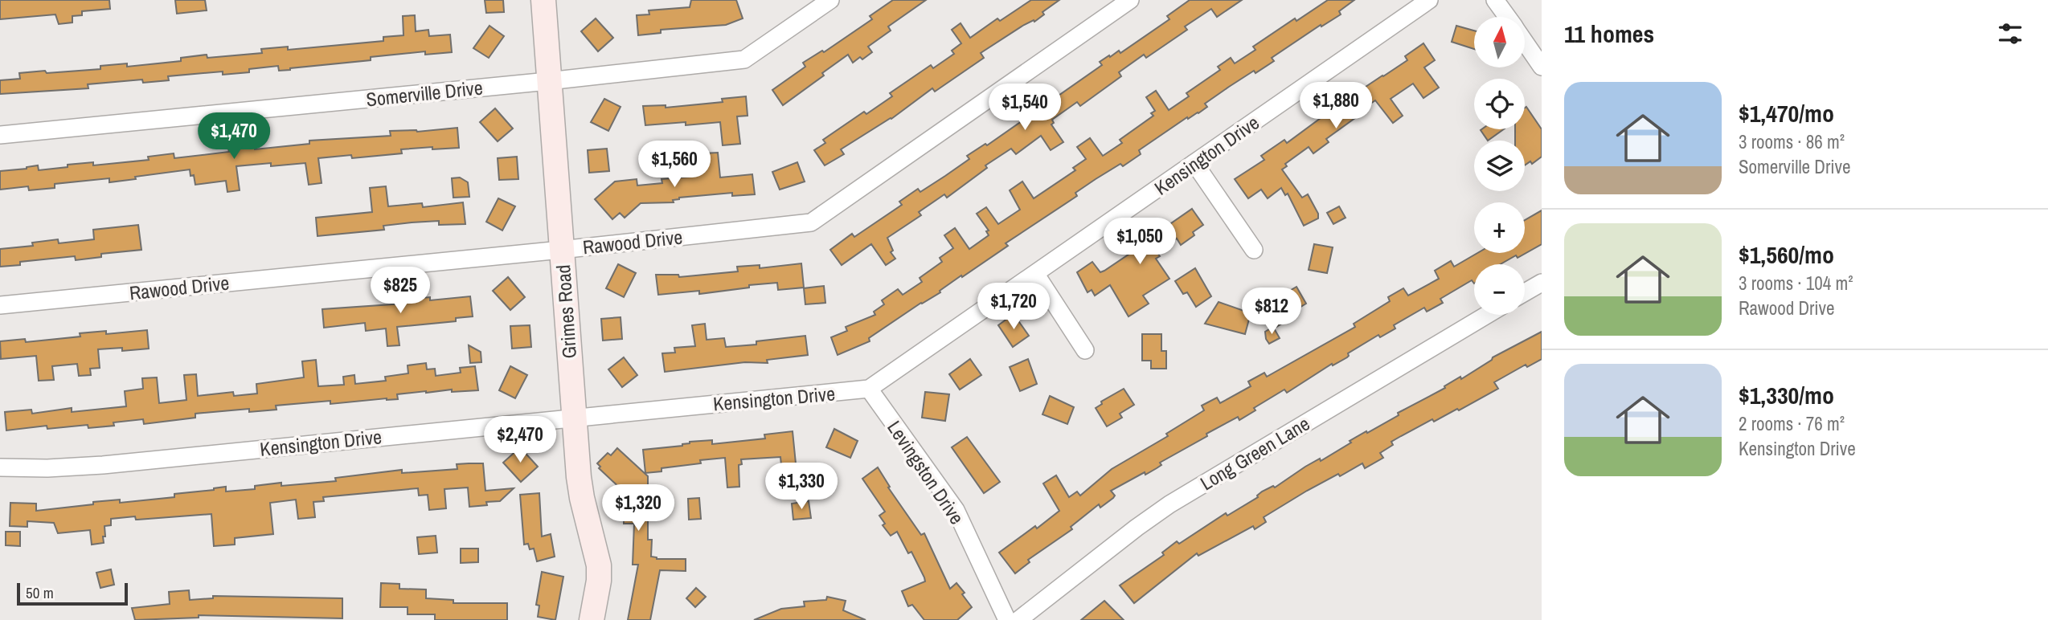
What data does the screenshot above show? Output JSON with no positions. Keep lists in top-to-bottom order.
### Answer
{
  "streets": {
    "street": [
      "Somerville Drive",
      "Kensington Drive",
      "Rawood Drive",
      "Grimes Road",
      "Long Green Lane",
      "Levingston Drive"
    ]
  },
  "crossings": [
    ["Somerville Drive", "Grimes Road"],
    ["Kensington Drive", "Grimes Road"],
    ["Kensington Drive", "Levingston Drive"],
    ["Rawood Drive", "Grimes Road"]
  ],
  "scale_bar": "50 m",
  "north": "top",
  "page": {
    "heading": "11 homes",
    "map_buttons": ["+", "−"],
    "list": [
      {
        "name": "$1,470/mo",
        "note": "3 rooms · 86 m² · Somerville Drive"
      },
      {
        "name": "$1,560/mo",
        "note": "3 rooms · 104 m² · Rawood Drive"
      },
      {
        "name": "$1,330/mo",
        "note": "2 rooms · 76 m² · Kensington Drive"
      }
    ],
    "price": [
      "$1,880",
      "$1,540",
      "$1,470",
      "$1,560",
      "$1,050",
      "$825",
      "$1,720",
      "$812",
      "$2,470",
      "$1,330",
      "$1,320"
    ],
    "scale": "50 m"
  }
}
